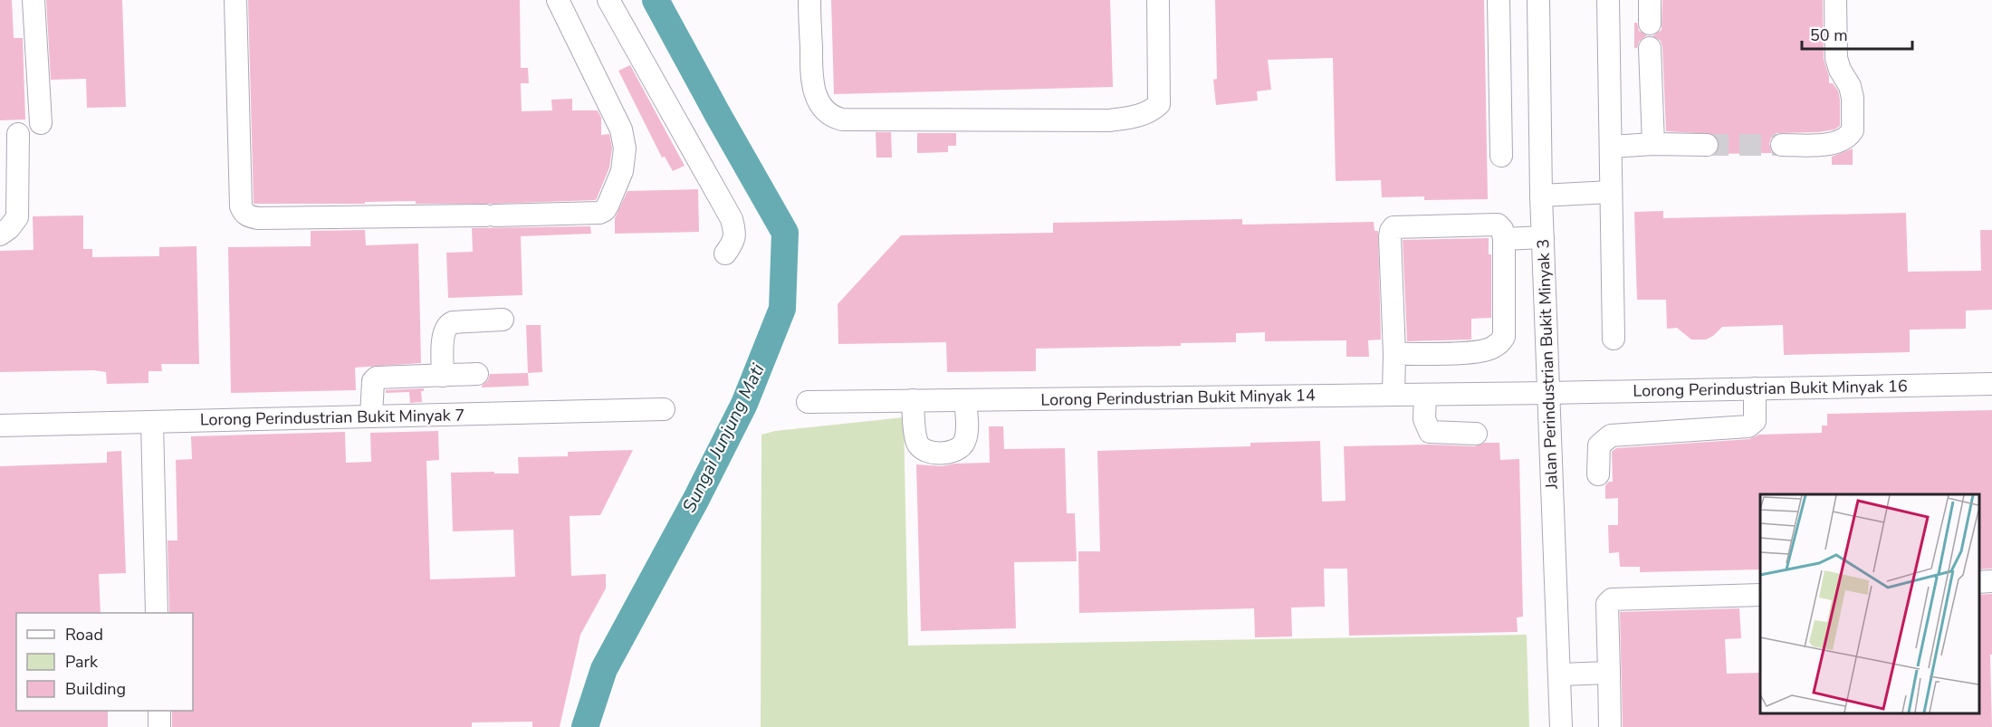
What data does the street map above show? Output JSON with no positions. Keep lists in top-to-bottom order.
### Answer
{
  "streets": {
    "street": [
      "Jalan Perindustrian Bukit Minyak 3",
      "Lorong Perindustrian Bukit Minyak 16",
      "Lorong Perindustrian Bukit Minyak 14",
      "Lorong Perindustrian Bukit Minyak 7"
    ]
  },
  "crossings": [
    ["Jalan Perindustrian Bukit Minyak 3", "Lorong Perindustrian Bukit Minyak 16"],
    ["Jalan Perindustrian Bukit Minyak 3", "Lorong Perindustrian Bukit Minyak 14"],
    ["Lorong Perindustrian Bukit Minyak 16", "Lorong Perindustrian Bukit Minyak 14"]
  ],
  "water": ["Sungai Junjung Mati"],
  "legend": ["Road", "Park", "Building"],
  "scale_bar": "50 m"
}
